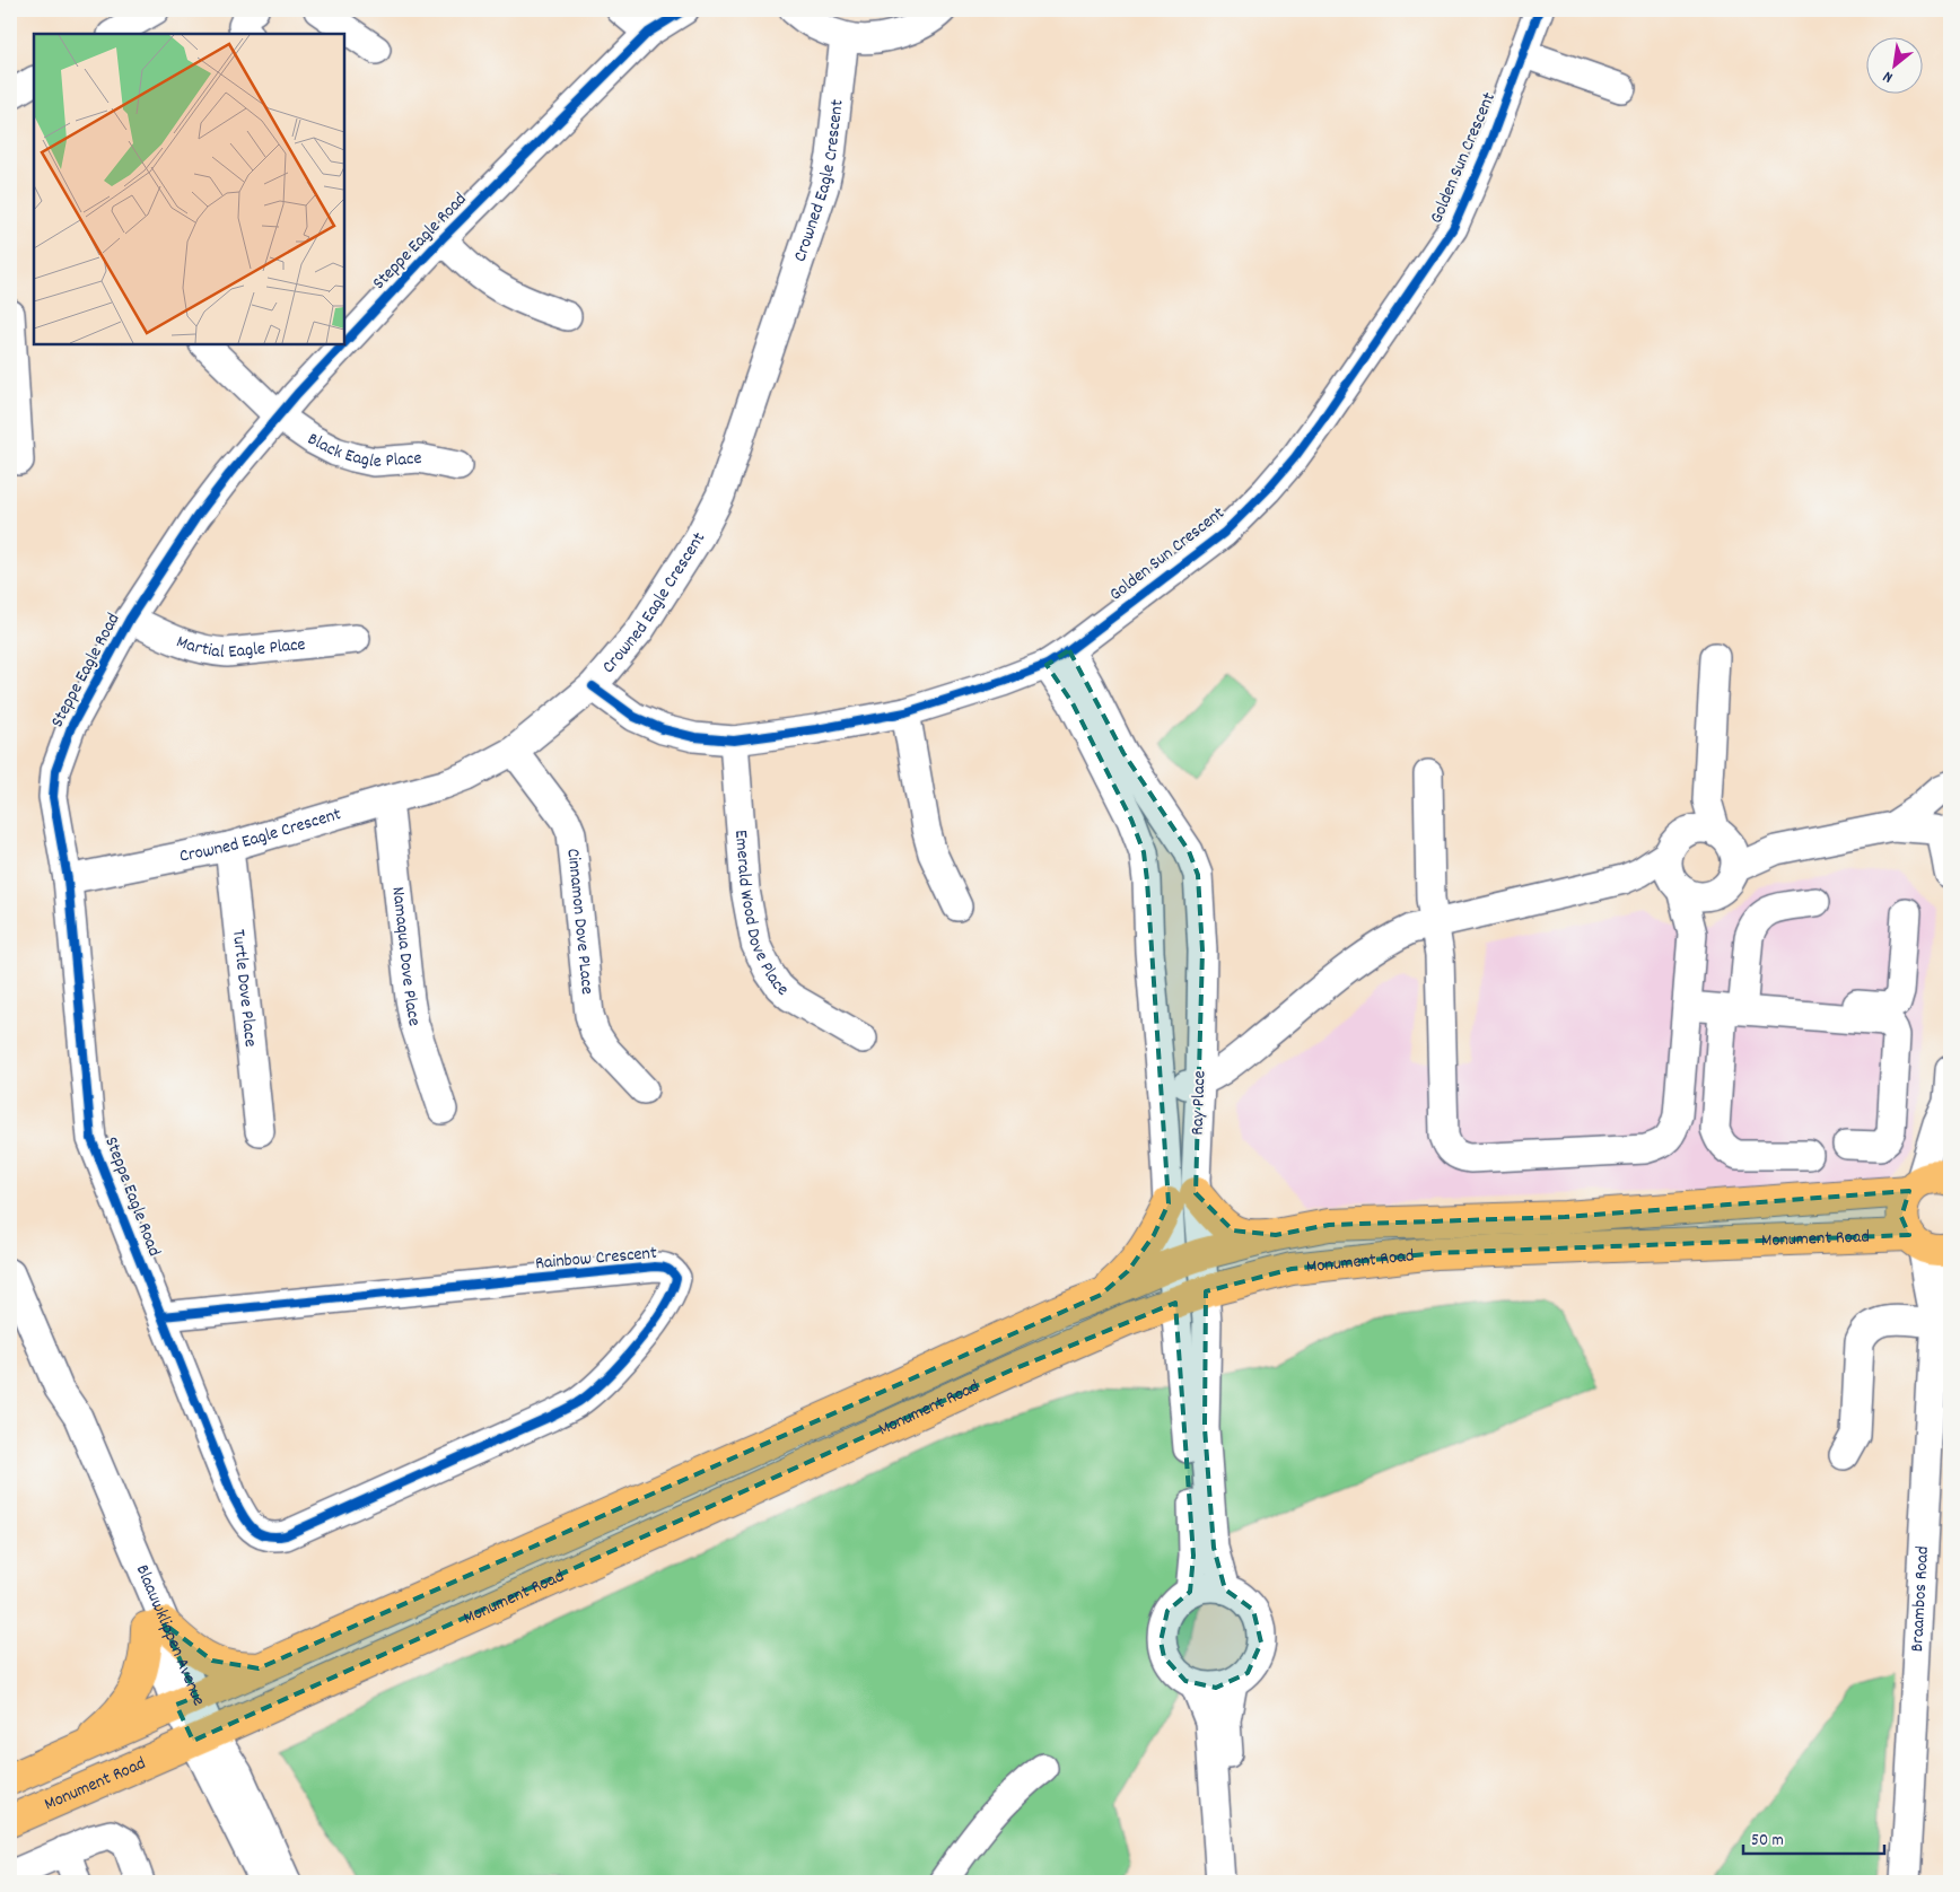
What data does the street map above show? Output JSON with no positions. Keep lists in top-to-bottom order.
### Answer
{
  "streets": {
    "main road": ["Monument Road"],
    "street": [
      "Golden Sun Crescent",
      "Crowned Eagle Crescent",
      "Steppe Eagle Road",
      "Black Eagle Place",
      "Martial Eagle Place",
      "Emerald Wood Dove Place",
      "Cinnamon Dove PLace",
      "Namaqua Dove Place",
      "Turtle Dove Place",
      "Ray Place",
      "Rainbow Crescent",
      "Braambos Road",
      "Blaauwklippen Avenue"
    ]
  },
  "crossings": [
    ["Golden Sun Crescent", "Crowned Eagle Crescent"],
    ["Golden Sun Crescent", "Emerald Wood Dove Place"],
    ["Golden Sun Crescent", "Ray Place"],
    ["Crowned Eagle Crescent", "Steppe Eagle Road"],
    ["Crowned Eagle Crescent", "Cinnamon Dove PLace"],
    ["Crowned Eagle Crescent", "Namaqua Dove Place"],
    ["Crowned Eagle Crescent", "Turtle Dove Place"],
    ["Steppe Eagle Road", "Black Eagle Place"],
    ["Steppe Eagle Road", "Martial Eagle Place"],
    ["Steppe Eagle Road", "Rainbow Crescent"],
    ["Ray Place", "Monument Road"],
    ["Monument Road", "Braambos Road"],
    ["Monument Road", "Blaauwklippen Avenue"]
  ],
  "scale_bar": "50 m",
  "north": "bottom left"
}
